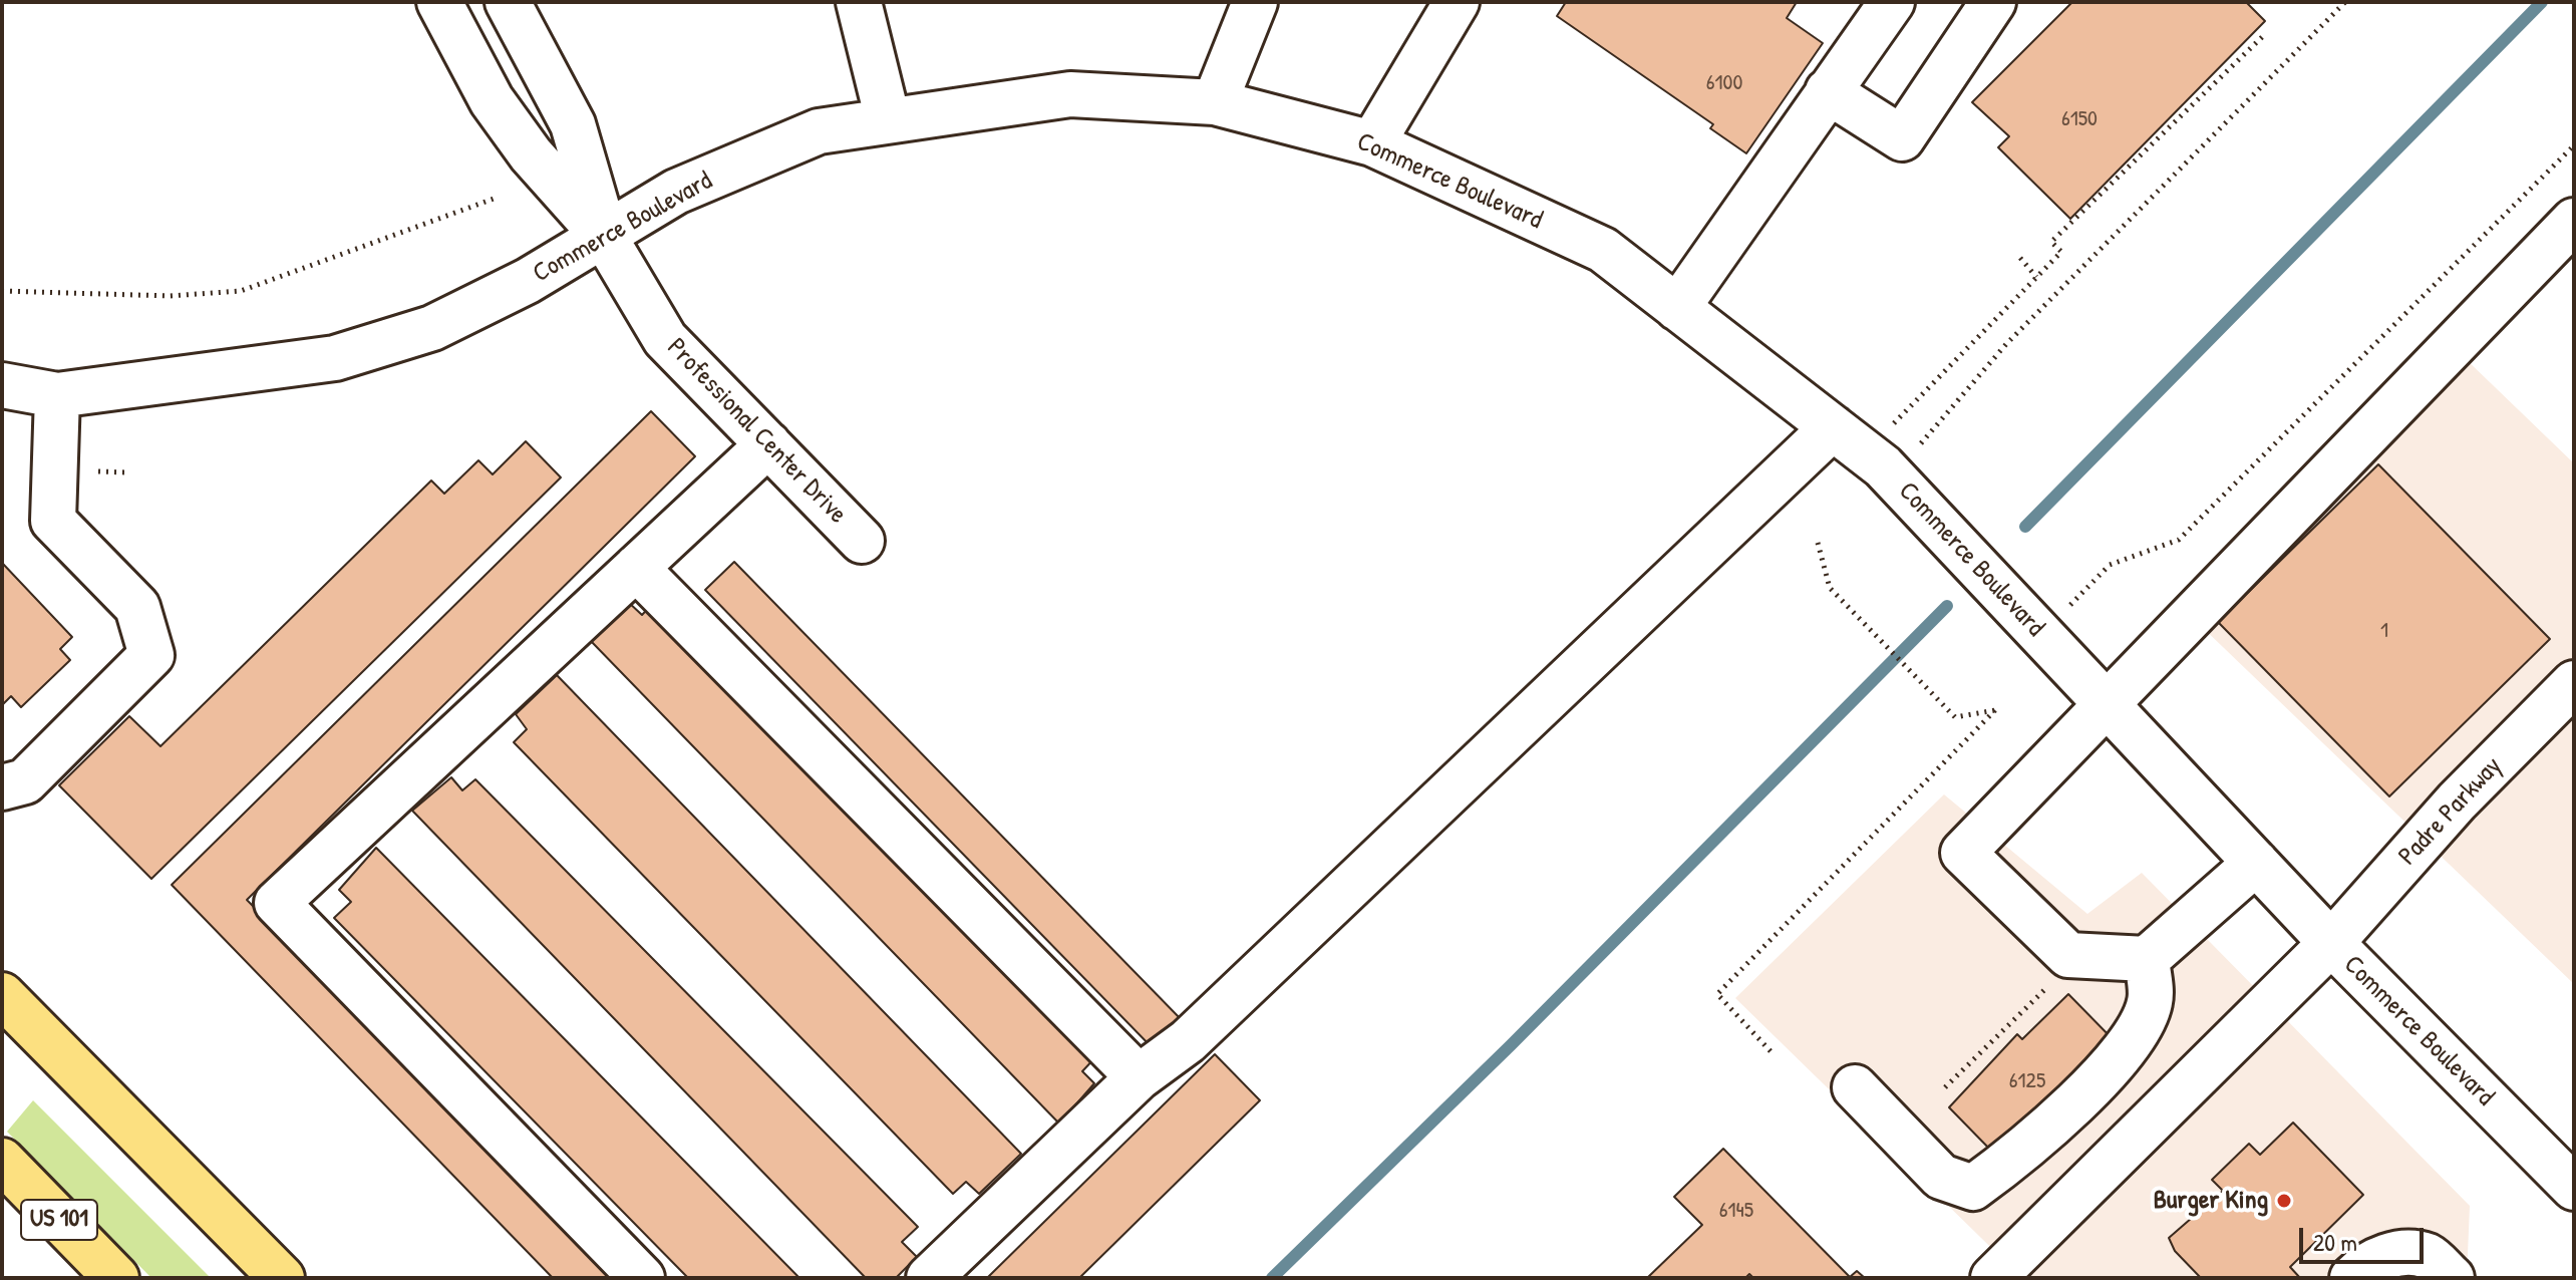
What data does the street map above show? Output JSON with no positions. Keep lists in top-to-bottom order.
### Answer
{
  "streets": {
    "highway": ["US 101"],
    "street": ["Commerce Boulevard", "Professional Center Drive", "Padre Parkway"]
  },
  "crossings": [
    ["Commerce Boulevard", "Professional Center Drive"],
    ["Commerce Boulevard", "Padre Parkway"]
  ],
  "places": ["Burger King"],
  "house_numbers": [
    "6100",
    "6150",
    "1",
    "6125",
    "6145"
  ],
  "scale_bar": "20 m"
}
